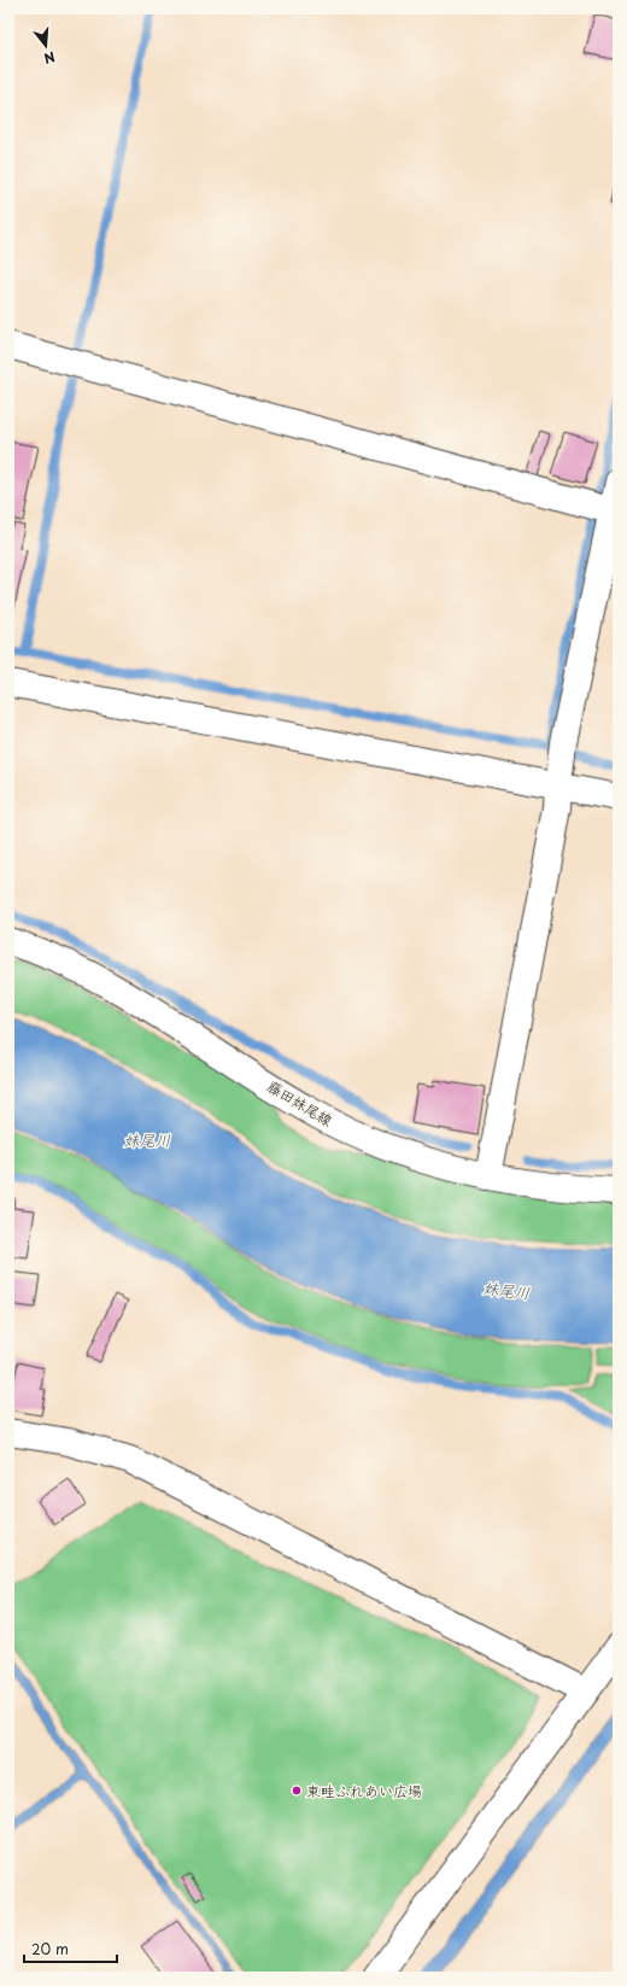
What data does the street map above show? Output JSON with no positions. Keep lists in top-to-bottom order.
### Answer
{
  "streets": {
    "street": ["藤田妹尾線"]
  },
  "water": ["妹尾川"],
  "places": ["東畦ふれあい広場"],
  "scale_bar": "20 m",
  "north": "bottom"
}
